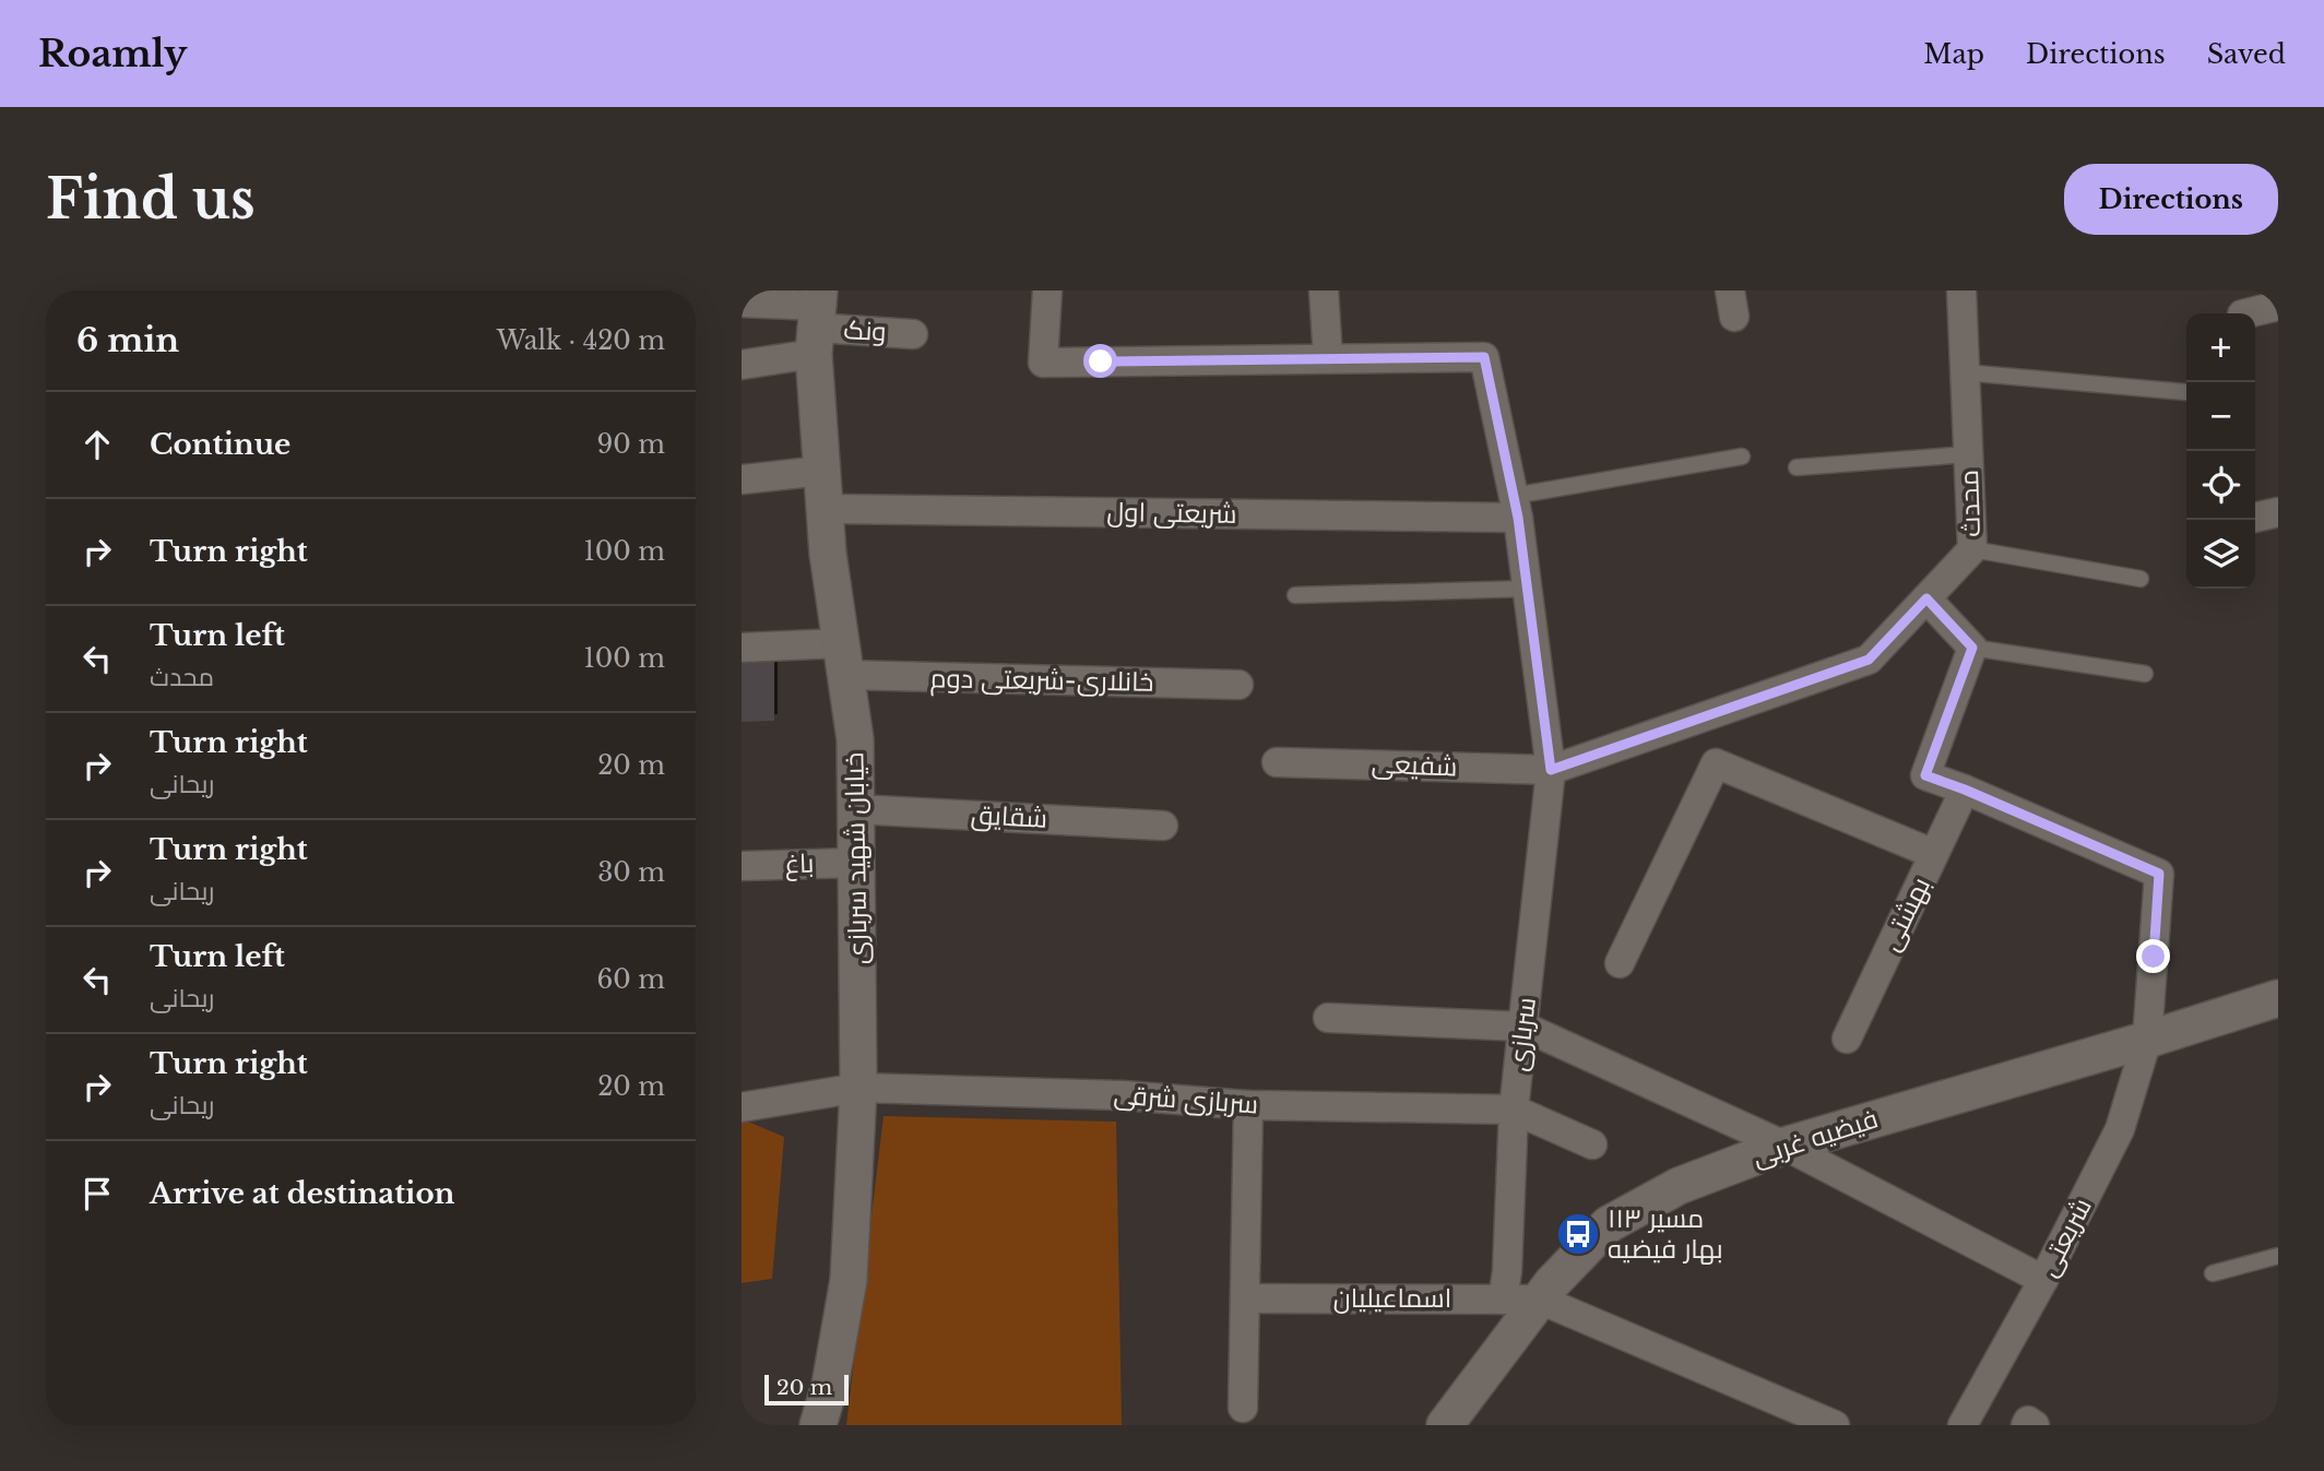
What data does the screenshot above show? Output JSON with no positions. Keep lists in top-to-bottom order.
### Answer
{
  "streets": {
    "street": [
      "ونک",
      "محدث",
      "شریعتی اول",
      "خانلاری-شریعتی دوم",
      "شفیعی",
      "شقایق",
      "خیابان شهید سربازی",
      "باغ",
      "بهشتی",
      "سربازی",
      "سربازی شرقی",
      "فیضیه غربی",
      "شریعتی",
      "اسماعیلیان"
    ]
  },
  "crossings": [
    ["ونک", "خیابان شهید سربازی"],
    ["محدث", "شفیعی"],
    ["محدث", "سربازی"],
    ["شریعتی اول", "خیابان شهید سربازی"],
    ["شریعتی اول", "سربازی"],
    ["خانلاری-شریعتی دوم", "خیابان شهید سربازی"],
    ["شفیعی", "سربازی"],
    ["شقایق", "خیابان شهید سربازی"],
    ["خیابان شهید سربازی", "باغ"],
    ["خیابان شهید سربازی", "سربازی شرقی"],
    ["بهشتی", "شریعتی"],
    ["سربازی", "سربازی شرقی"],
    ["سربازی", "اسماعیلیان"],
    ["فیضیه غربی", "شریعتی"],
    ["فیضیه غربی", "اسماعیلیان"]
  ],
  "places": {
    "bus stop": ["مسیر ۱۱۳ بهار فیضیه"]
  },
  "scale_bar": "20 m",
  "page": {
    "header": "Roamly",
    "nav": ["Map", "Directions", "Saved"],
    "buttons": "Directions",
    "title": "Find us",
    "heading": ["6 min", "Walk · 420 m"],
    "map_buttons": ["+", "−"],
    "list": [
      ["Continue", "90 m"],
      ["Turn right", "100 m"],
      ["Turn left", "محدث", "100 m"],
      ["Turn right", "ریحانی", "20 m"],
      ["Turn right", "ریحانی", "30 m"],
      ["Turn left", "ریحانی", "60 m"],
      ["Turn right", "ریحانی", "20 m"],
      "Arrive at destination"
    ],
    "scale": "20 m"
  }
}
